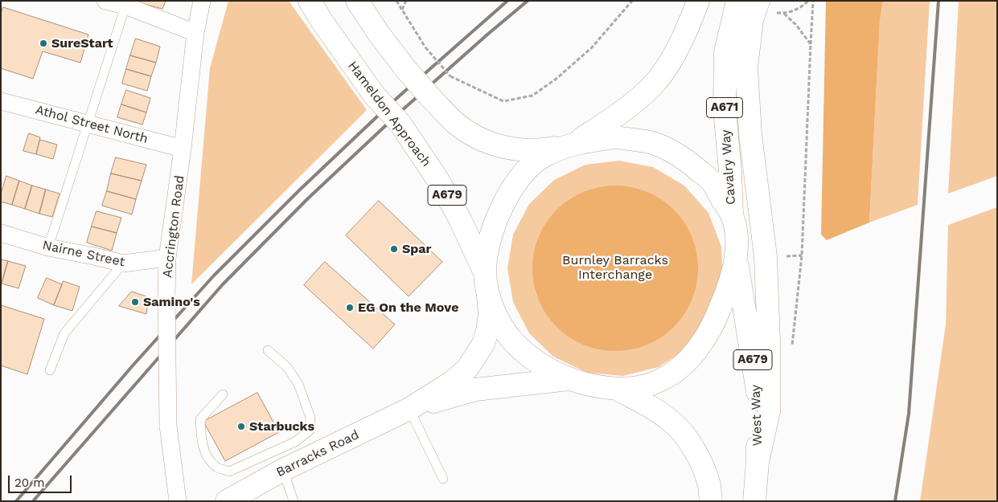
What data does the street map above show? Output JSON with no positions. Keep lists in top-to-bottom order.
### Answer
{
  "streets": {
    "main road": [
      "A671",
      "Hameldon Approach",
      "Cavalry Way",
      "A679",
      "West Way",
      "Barracks Road"
    ],
    "street": ["Athol Street North", "Accrington Road", "Nairne Street"]
  },
  "crossings": [
    ["Athol Street North", "Accrington Road"],
    ["Accrington Road", "Nairne Street"]
  ],
  "parks": ["Burnley Barracks Interchange"],
  "places": [
    "SureStart",
    "Spar",
    "Samino's",
    "EG On the Move",
    "Starbucks"
  ],
  "scale_bar": "20 m"
}
